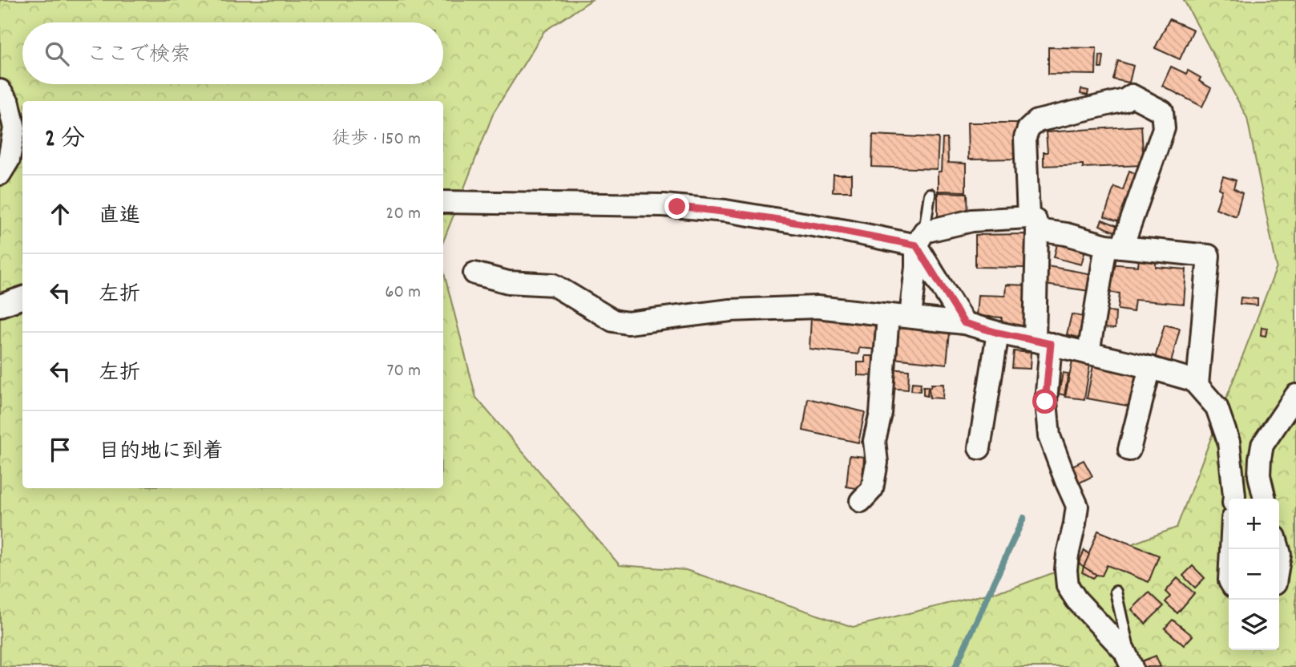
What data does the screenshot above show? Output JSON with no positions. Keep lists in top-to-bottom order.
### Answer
{
  "page": {
    "search": "ここで検索",
    "heading": ["2 分", "徒歩 · 150 m"],
    "list": [
      ["直進", "20 m"],
      ["左折", "60 m"],
      ["左折", "70 m"],
      "目的地に到着"
    ],
    "map_buttons": ["+", "−"]
  }
}
